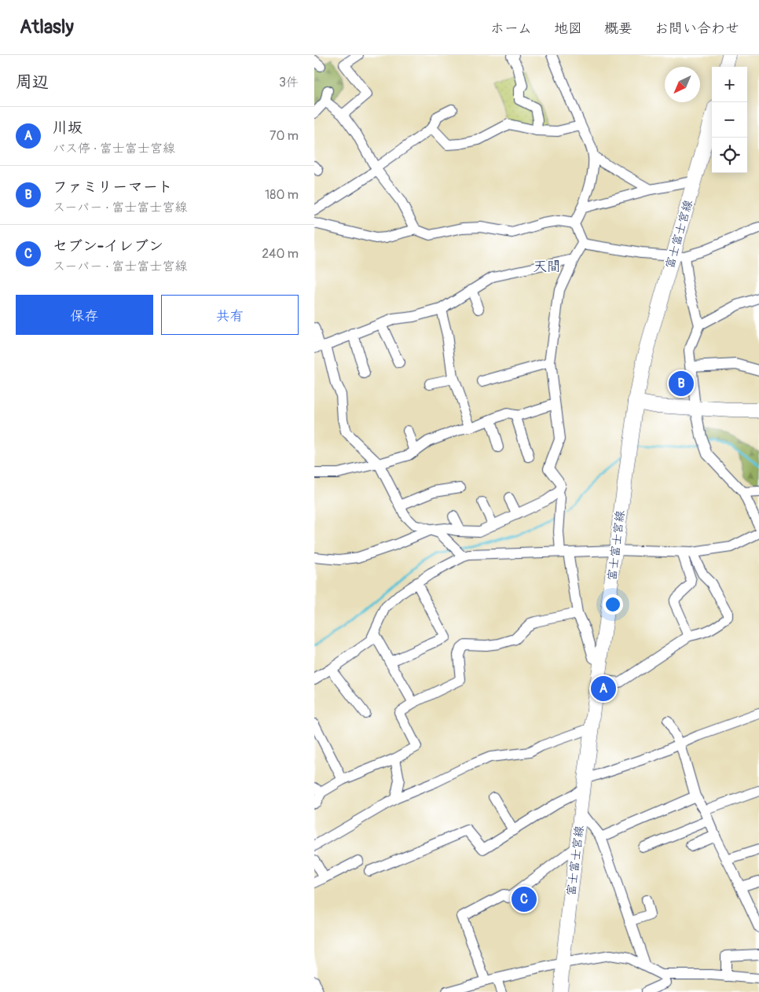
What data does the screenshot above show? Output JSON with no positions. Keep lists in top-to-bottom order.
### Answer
{
  "streets": {
    "main road": ["富士富士宮線"]
  },
  "districts": ["天間"],
  "north": "bottom left",
  "page": {
    "header": "Atlasly",
    "nav": [
      "ホーム",
      "地図",
      "概要",
      "お問い合わせ"
    ],
    "heading": ["周辺", "3件"],
    "map_buttons": ["+", "−"],
    "list": [
      {
        "mark": "A",
        "name": "川坂",
        "note": "バス停 · 富士富士宮線",
        "value": "70 m"
      },
      {
        "mark": "B",
        "name": "ファミリーマート",
        "note": "スーパー · 富士富士宮線",
        "value": "180 m"
      },
      {
        "mark": "C",
        "name": "セブン-イレブン",
        "note": "スーパー · 富士富士宮線",
        "value": "240 m"
      }
    ],
    "buttons": ["保存", "共有"],
    "pins": ["B", "A", "C"]
  }
}
